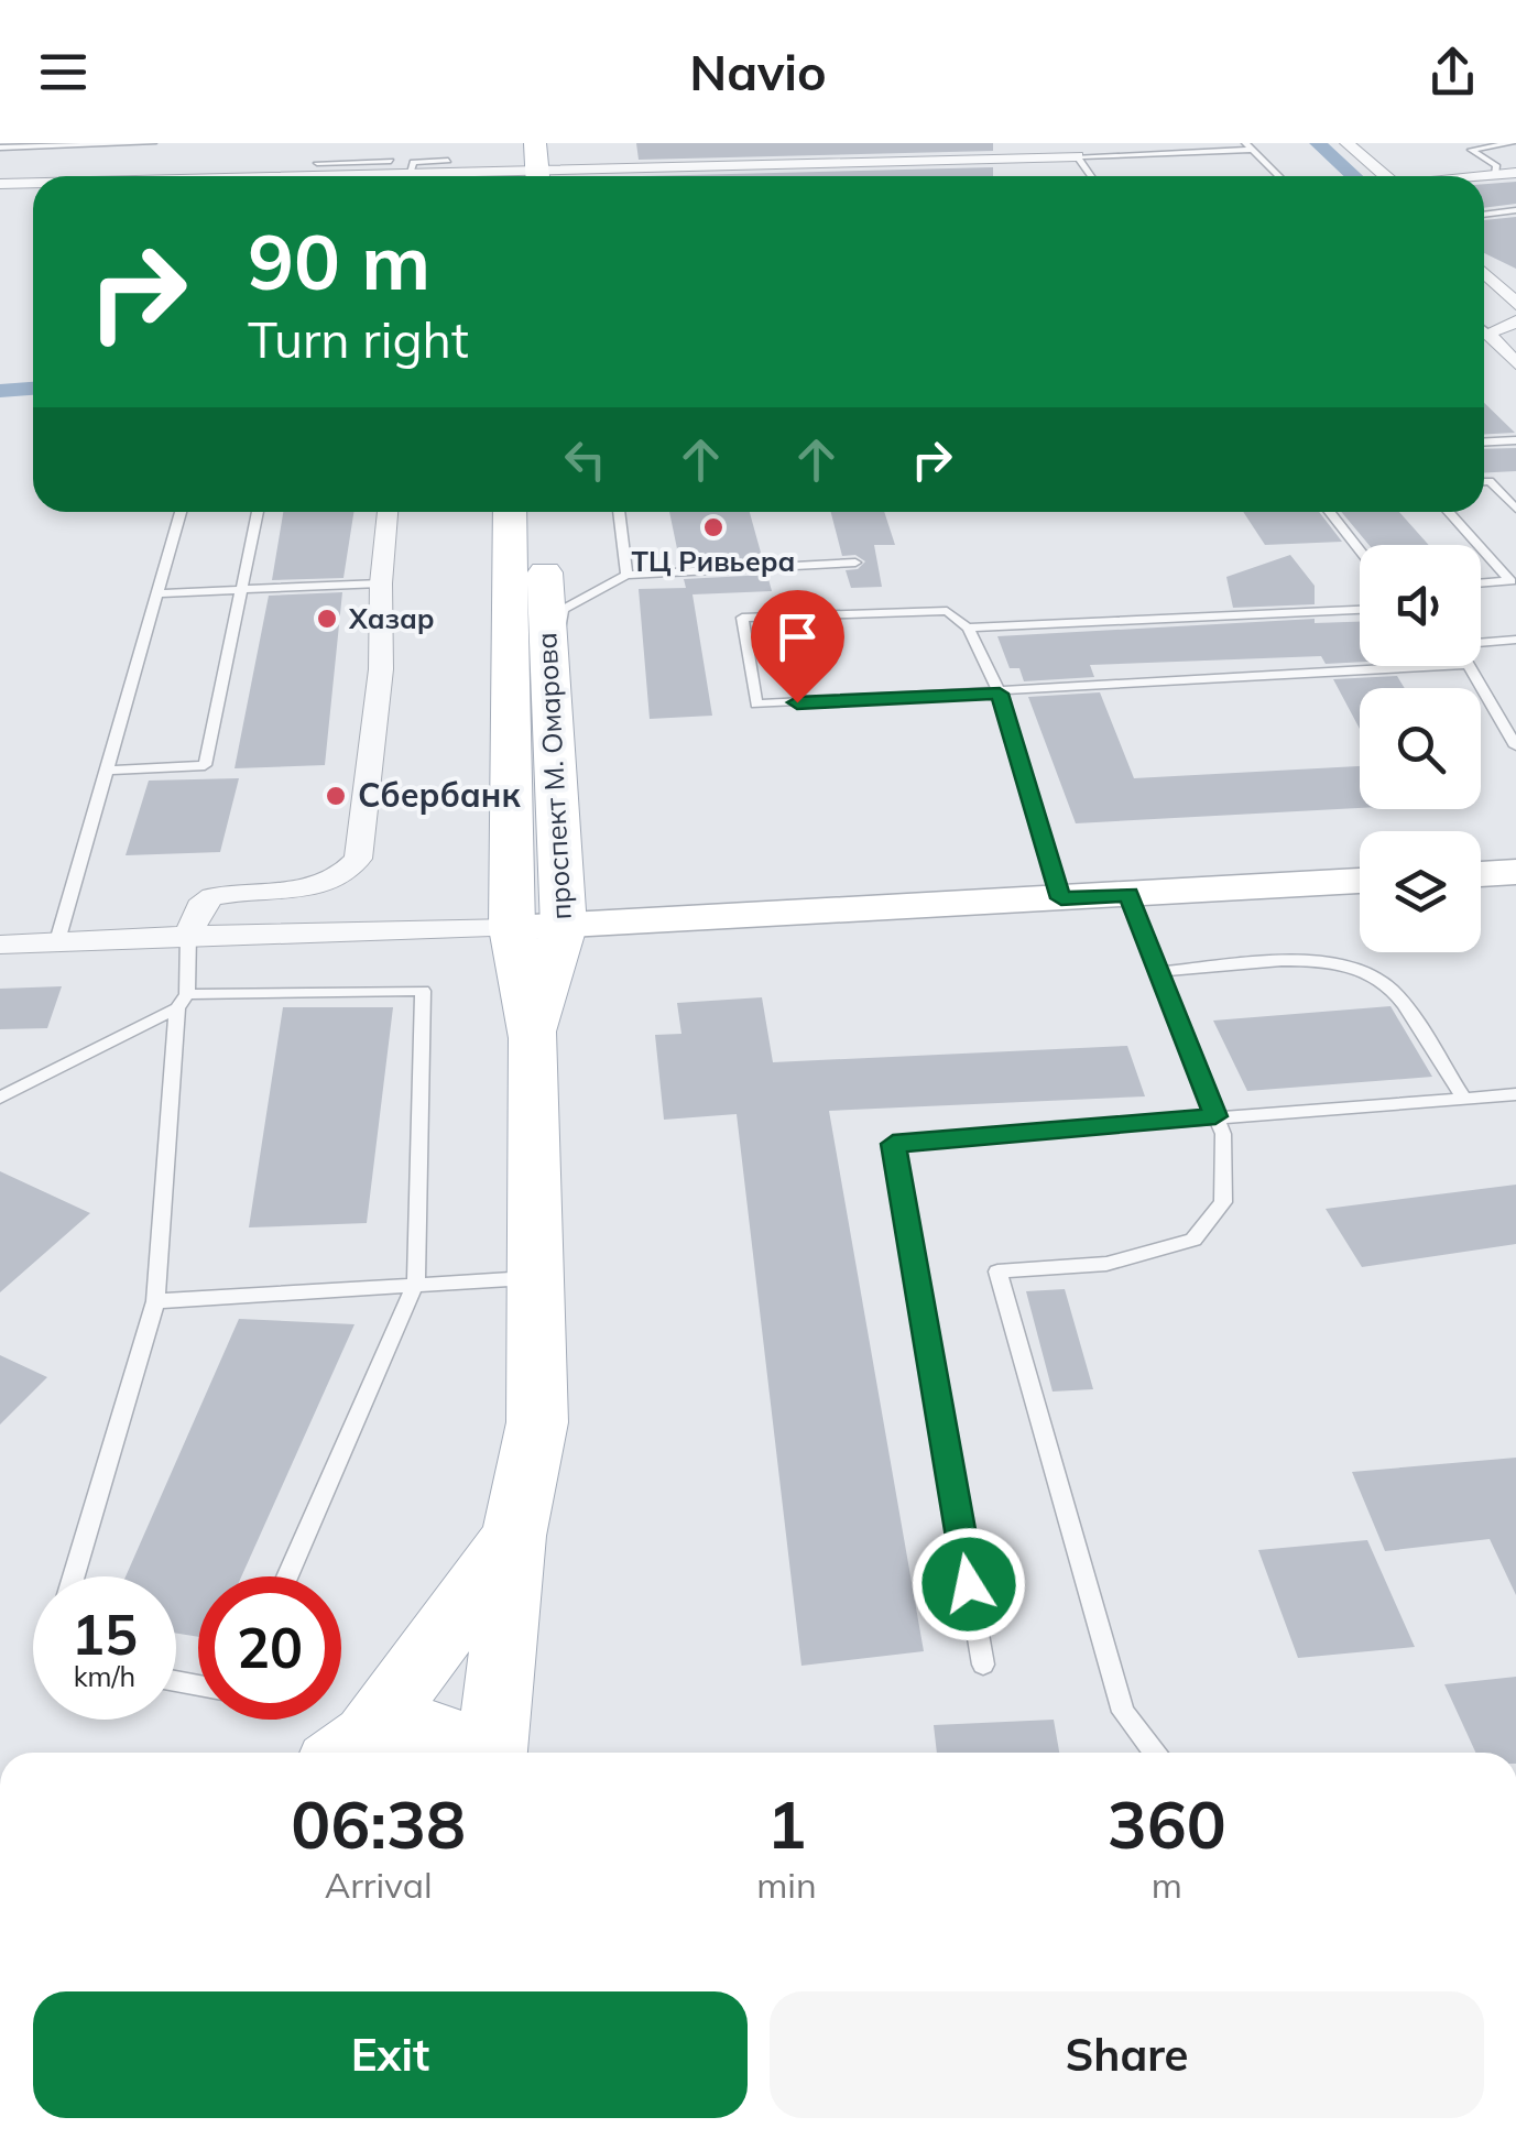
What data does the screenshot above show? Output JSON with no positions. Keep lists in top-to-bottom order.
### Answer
{
  "streets": {
    "main road": ["проспект М. Омарова"]
  },
  "places": ["ТЦ Ривьера", "Хазар", "Сбербанк"],
  "page": {
    "header": "Navio",
    "turn": ["90 m", "Turn right"],
    "speed": "15 km/h",
    "limit": "20",
    "eta": [
      "06:38",
      "Arrival",
      "1",
      "min",
      "360",
      "m"
    ],
    "buttons": ["Exit", "Share"]
  }
}
